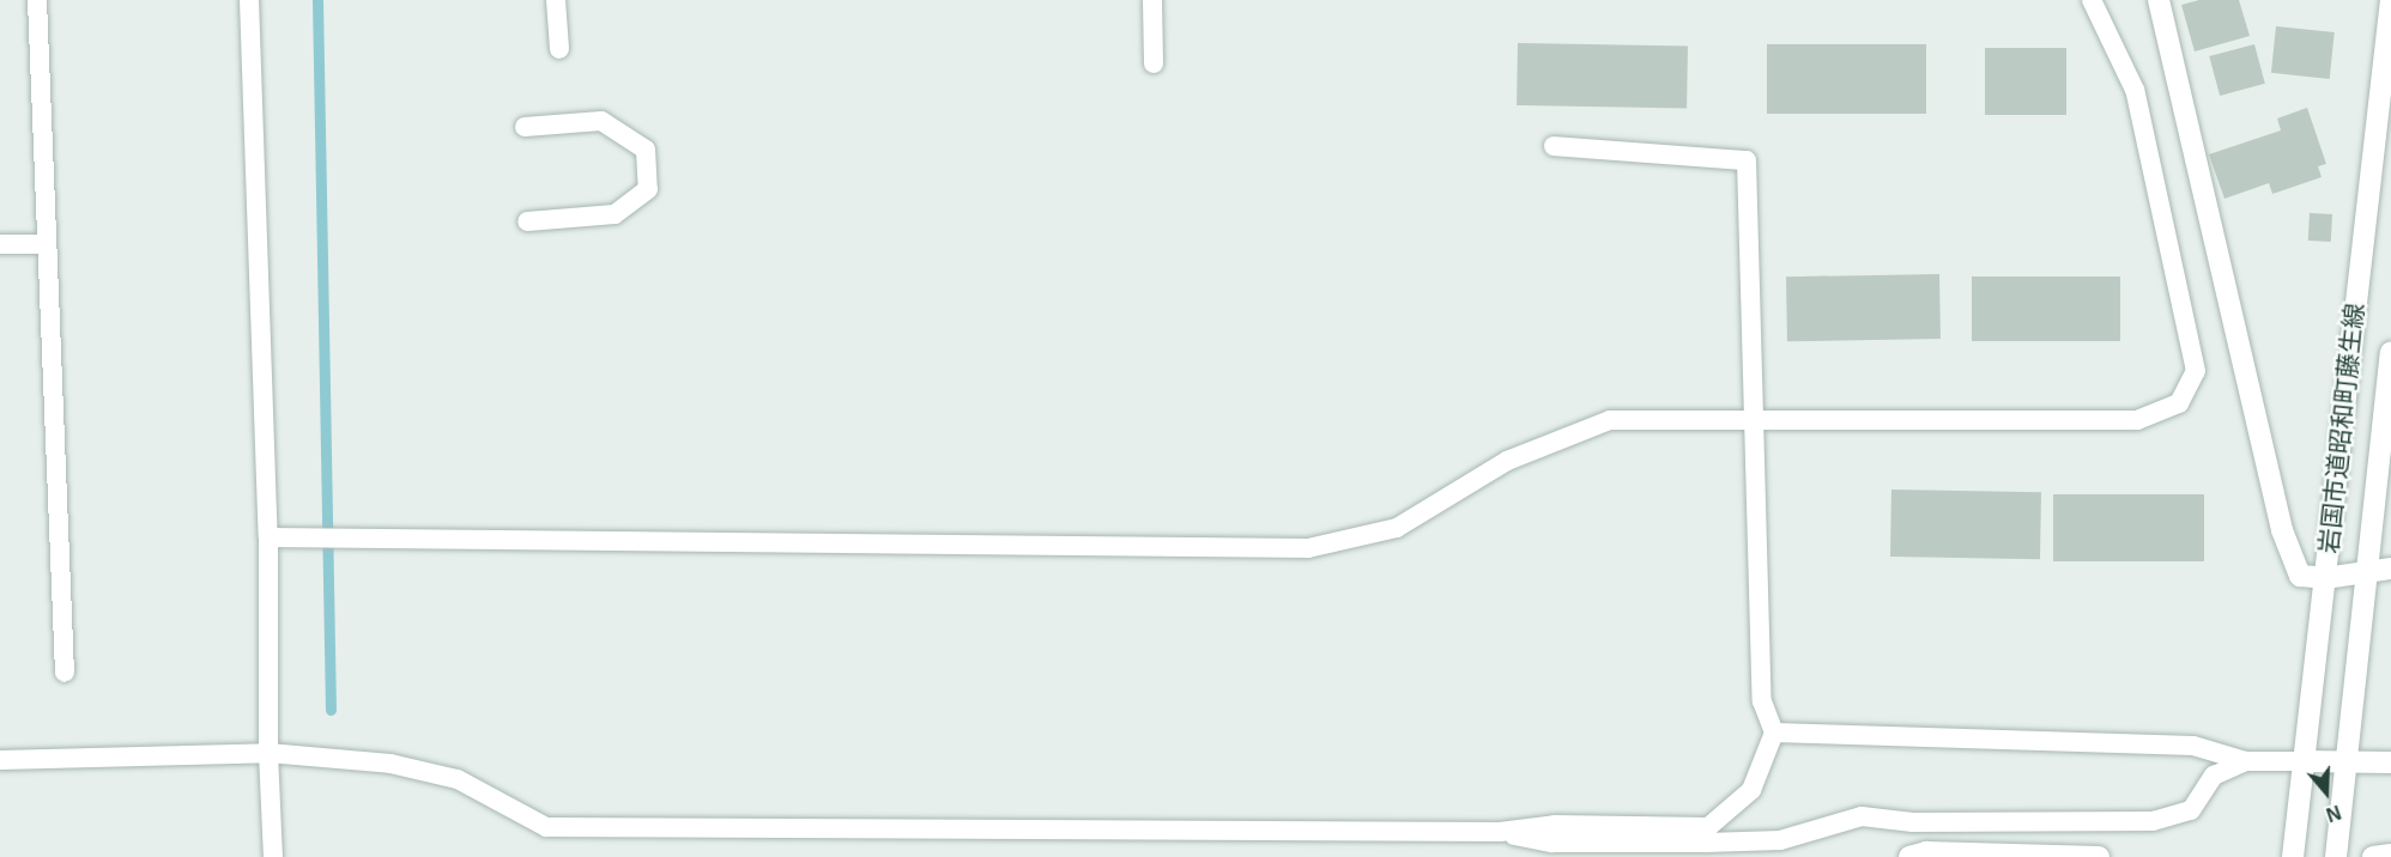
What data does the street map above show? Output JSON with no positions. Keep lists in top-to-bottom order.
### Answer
{
  "streets": {
    "street": ["岩国市道昭和町藤生線"]
  },
  "north": "bottom"
}
